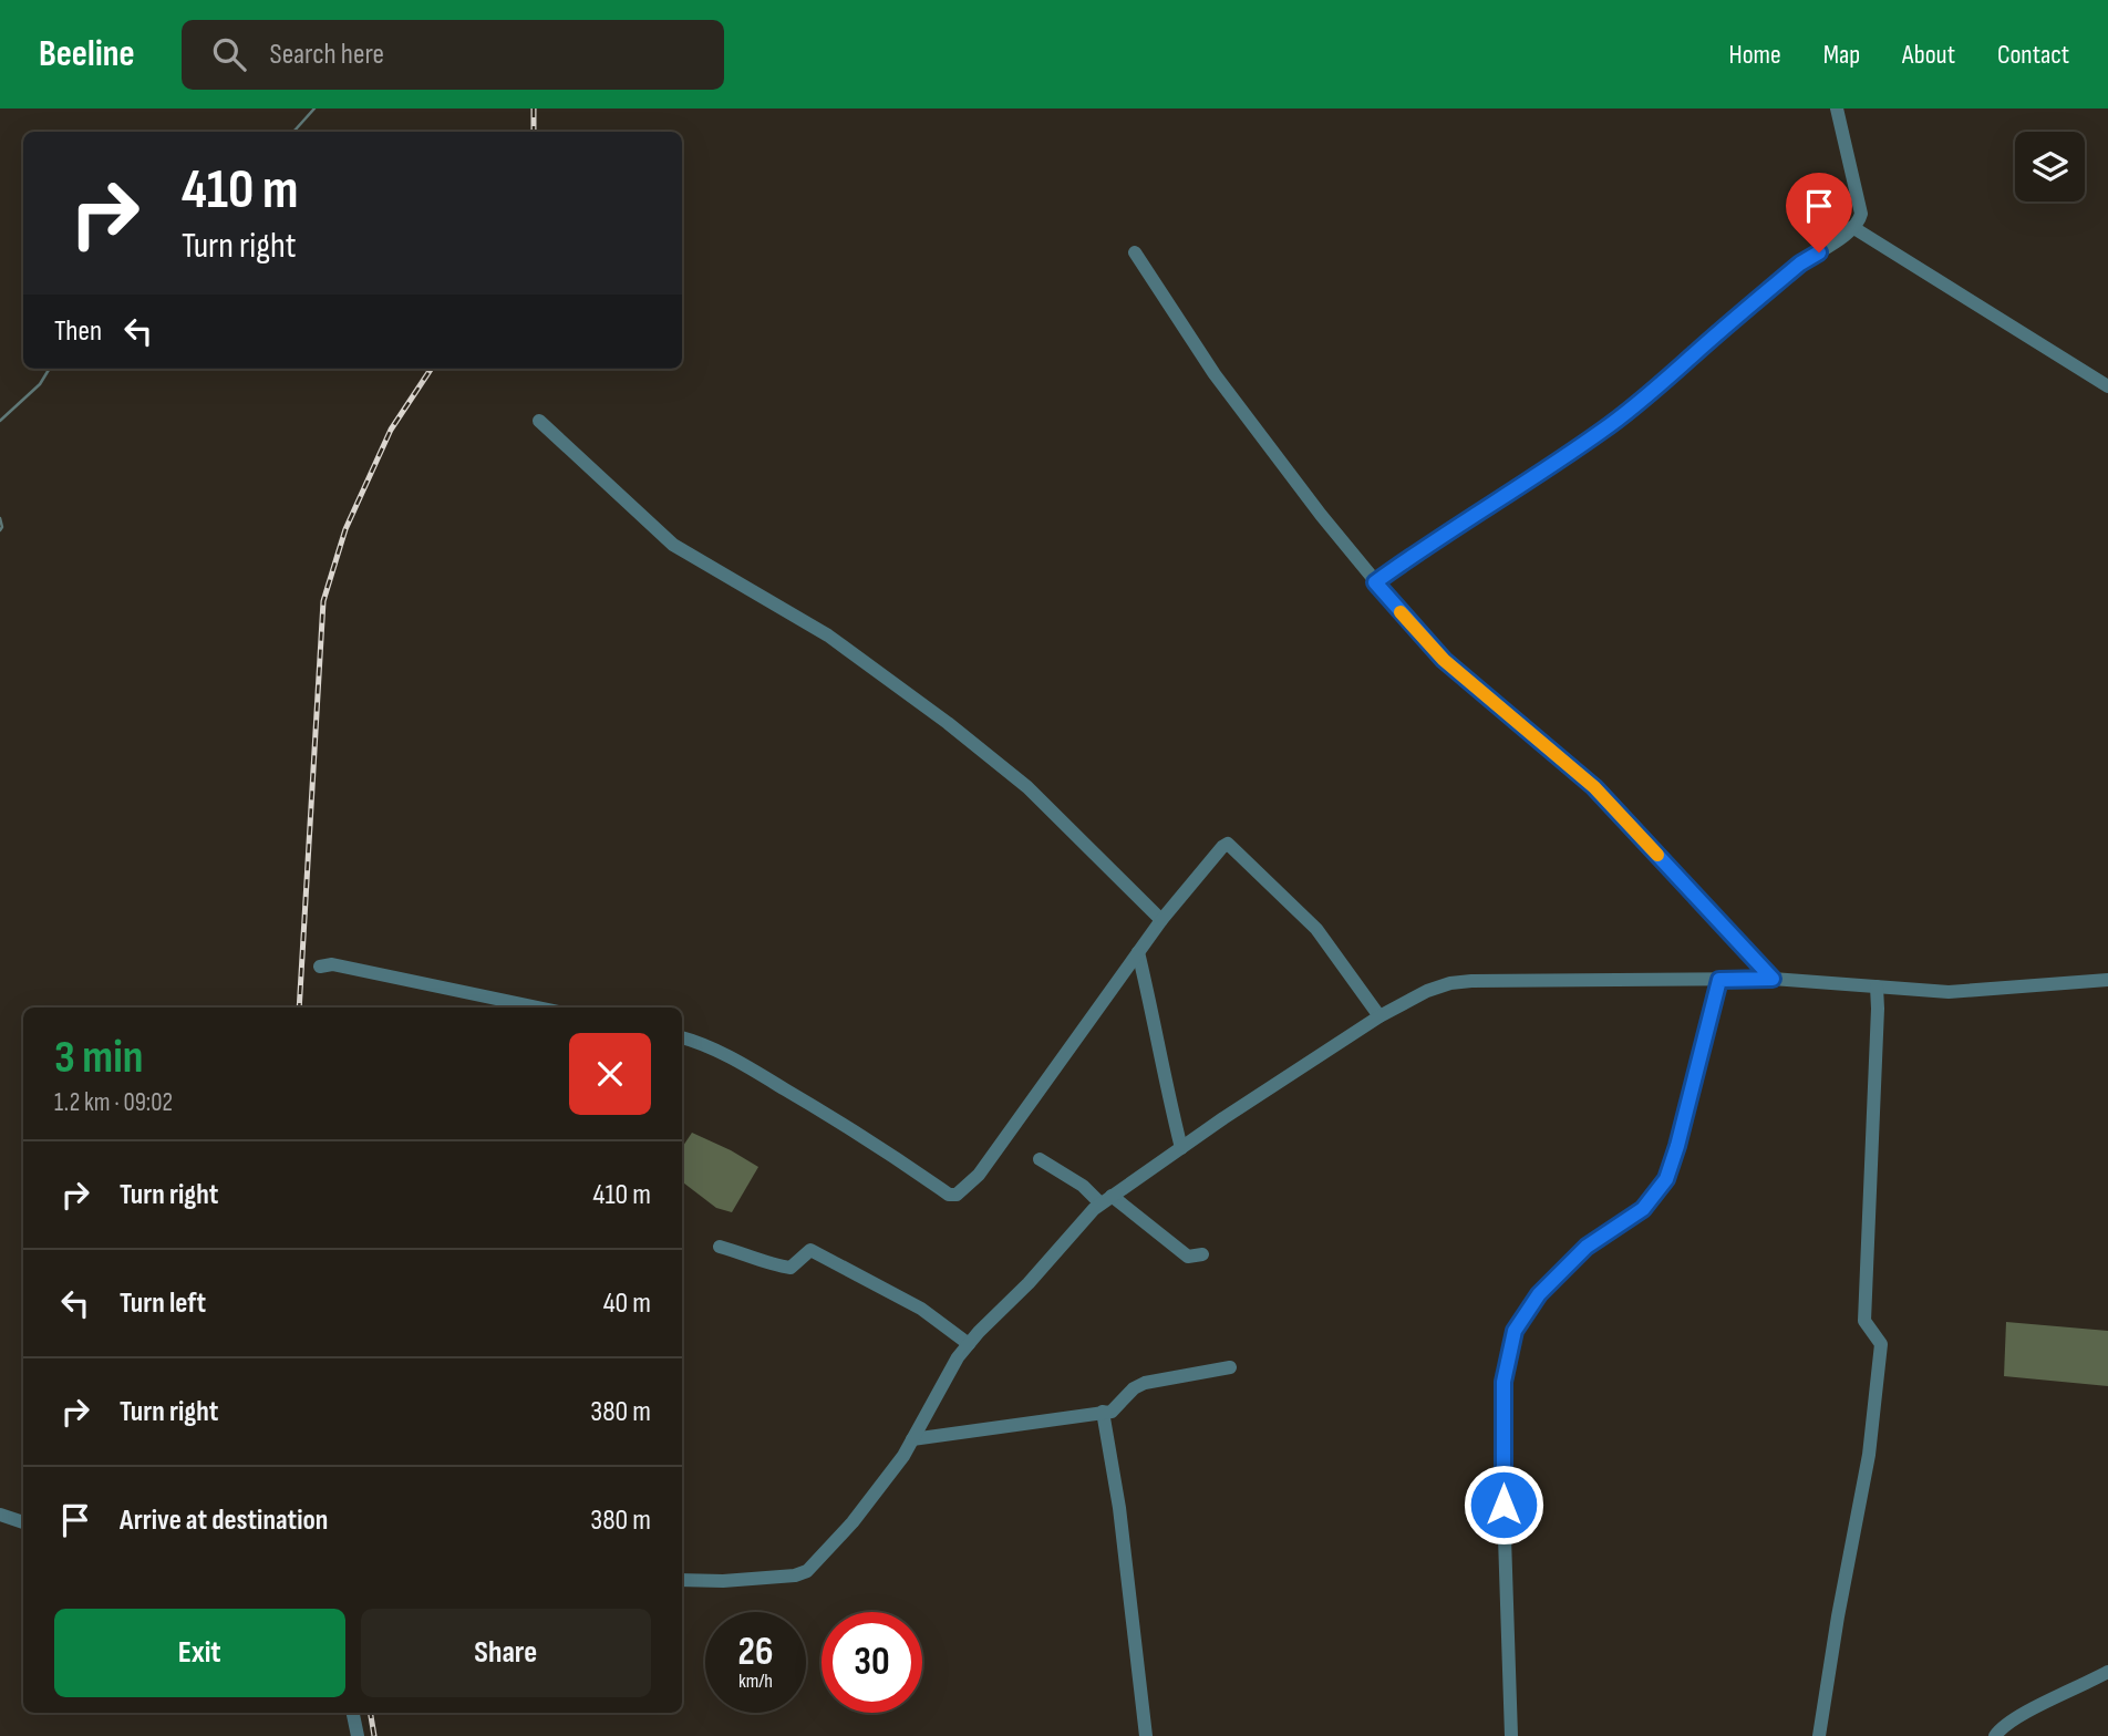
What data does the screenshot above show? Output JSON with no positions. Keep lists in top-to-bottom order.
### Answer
{
  "page": {
    "header": "Beeline",
    "search": "Search here",
    "nav": [
      "Home",
      "Map",
      "About",
      "Contact"
    ],
    "turn": ["410 m", "Turn right"],
    "then": "Then",
    "heading": ["3 min", "1.2 km · 09:02"],
    "list": [
      {
        "name": "Turn right",
        "value": "410 m"
      },
      {
        "name": "Turn left",
        "value": "40 m"
      },
      {
        "name": "Turn right",
        "value": "380 m"
      },
      {
        "name": "Arrive at destination",
        "value": "380 m"
      }
    ],
    "buttons": ["Exit", "Share"],
    "speed": "26 km/h",
    "limit": "30"
  }
}
